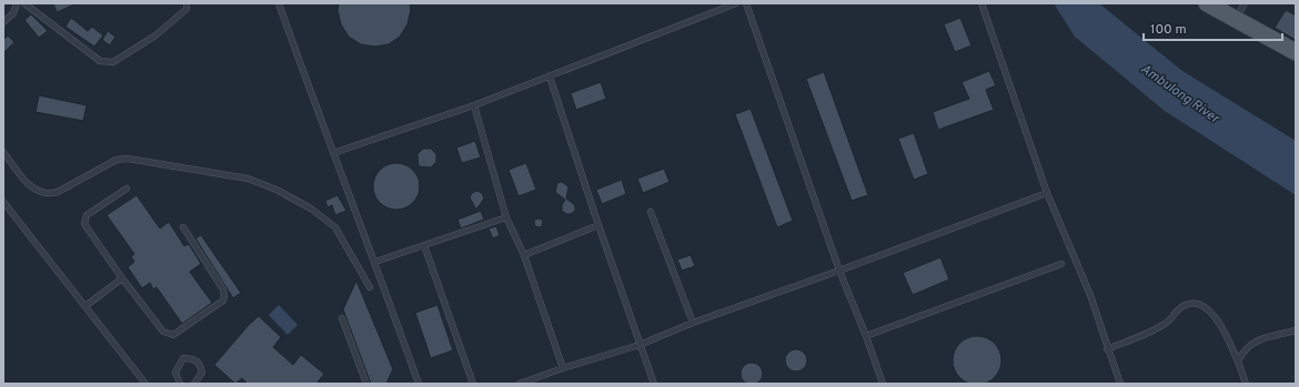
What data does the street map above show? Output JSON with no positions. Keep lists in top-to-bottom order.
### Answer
{
  "water": ["Ambulong River"],
  "scale_bar": "100 m"
}
